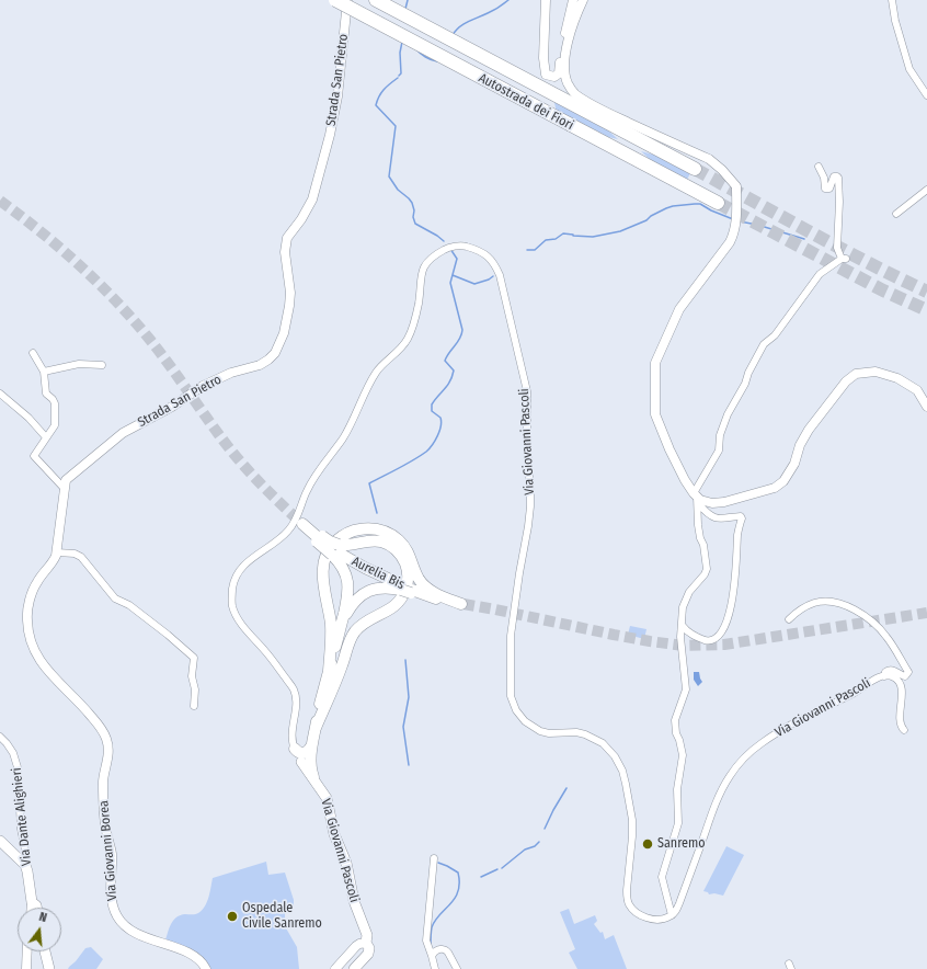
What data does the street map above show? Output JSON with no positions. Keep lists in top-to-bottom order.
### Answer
{
  "streets": {
    "highway": ["Autostrada dei Fiori", "Aurelia Bis"],
    "main road": ["Via Giovanni Pascoli", "Via Dante Alighieri"],
    "street": ["Strada San Pietro", "Via Giovanni Borea"]
  },
  "crossings": [
    ["Strada San Pietro", "Via Giovanni Borea"]
  ],
  "places": ["Sanremo", "Ospedale Civile Sanremo"],
  "north": "top"
}
